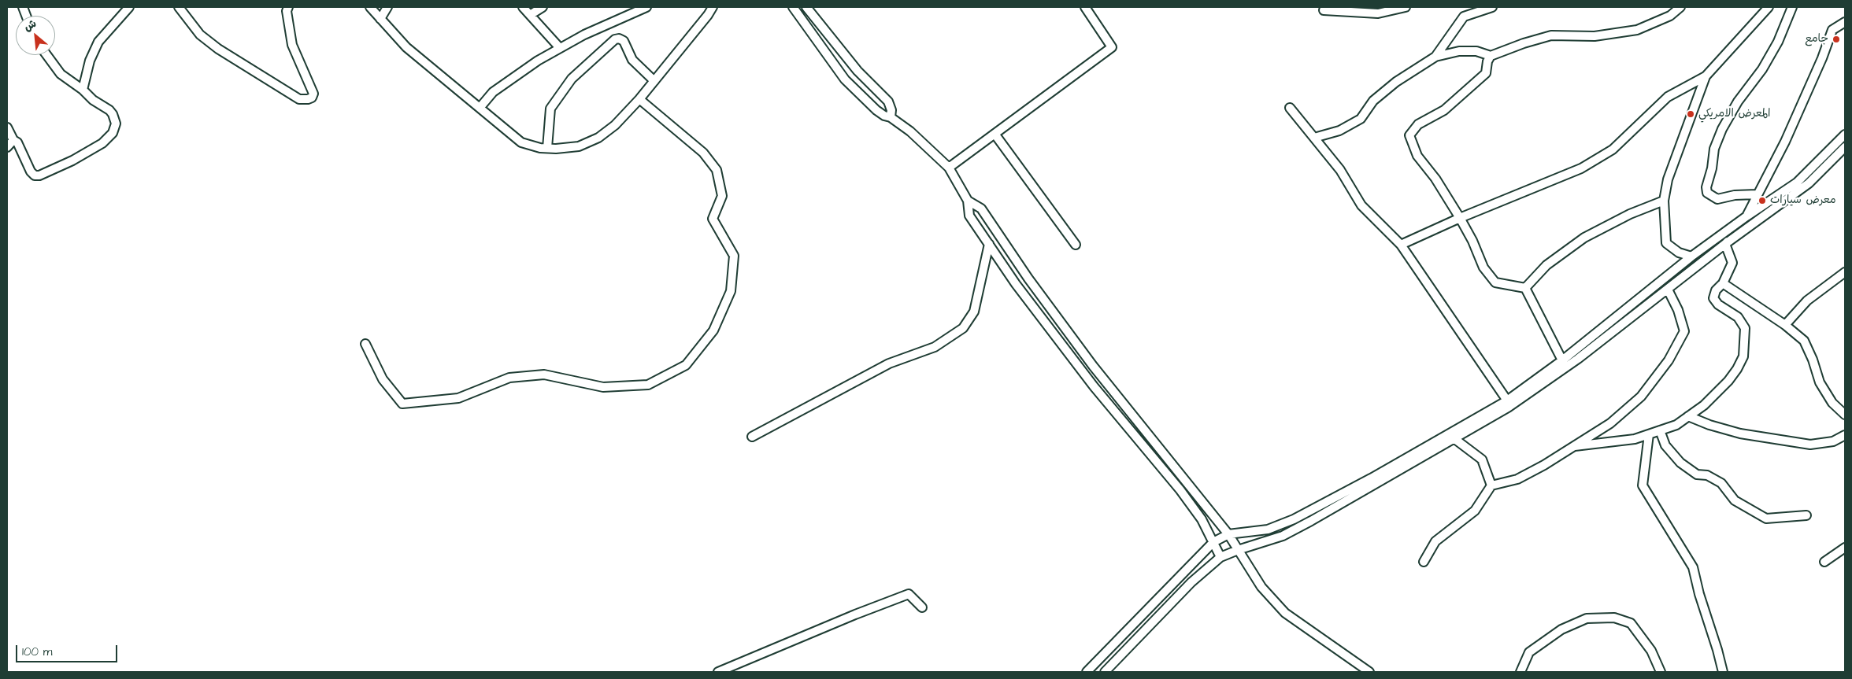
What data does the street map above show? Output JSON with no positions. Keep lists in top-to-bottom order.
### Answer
{
  "places": ["جامع", "المعرض الامريكي", "معرض سيارات"],
  "scale_bar": "100 m",
  "north": "top left"
}
